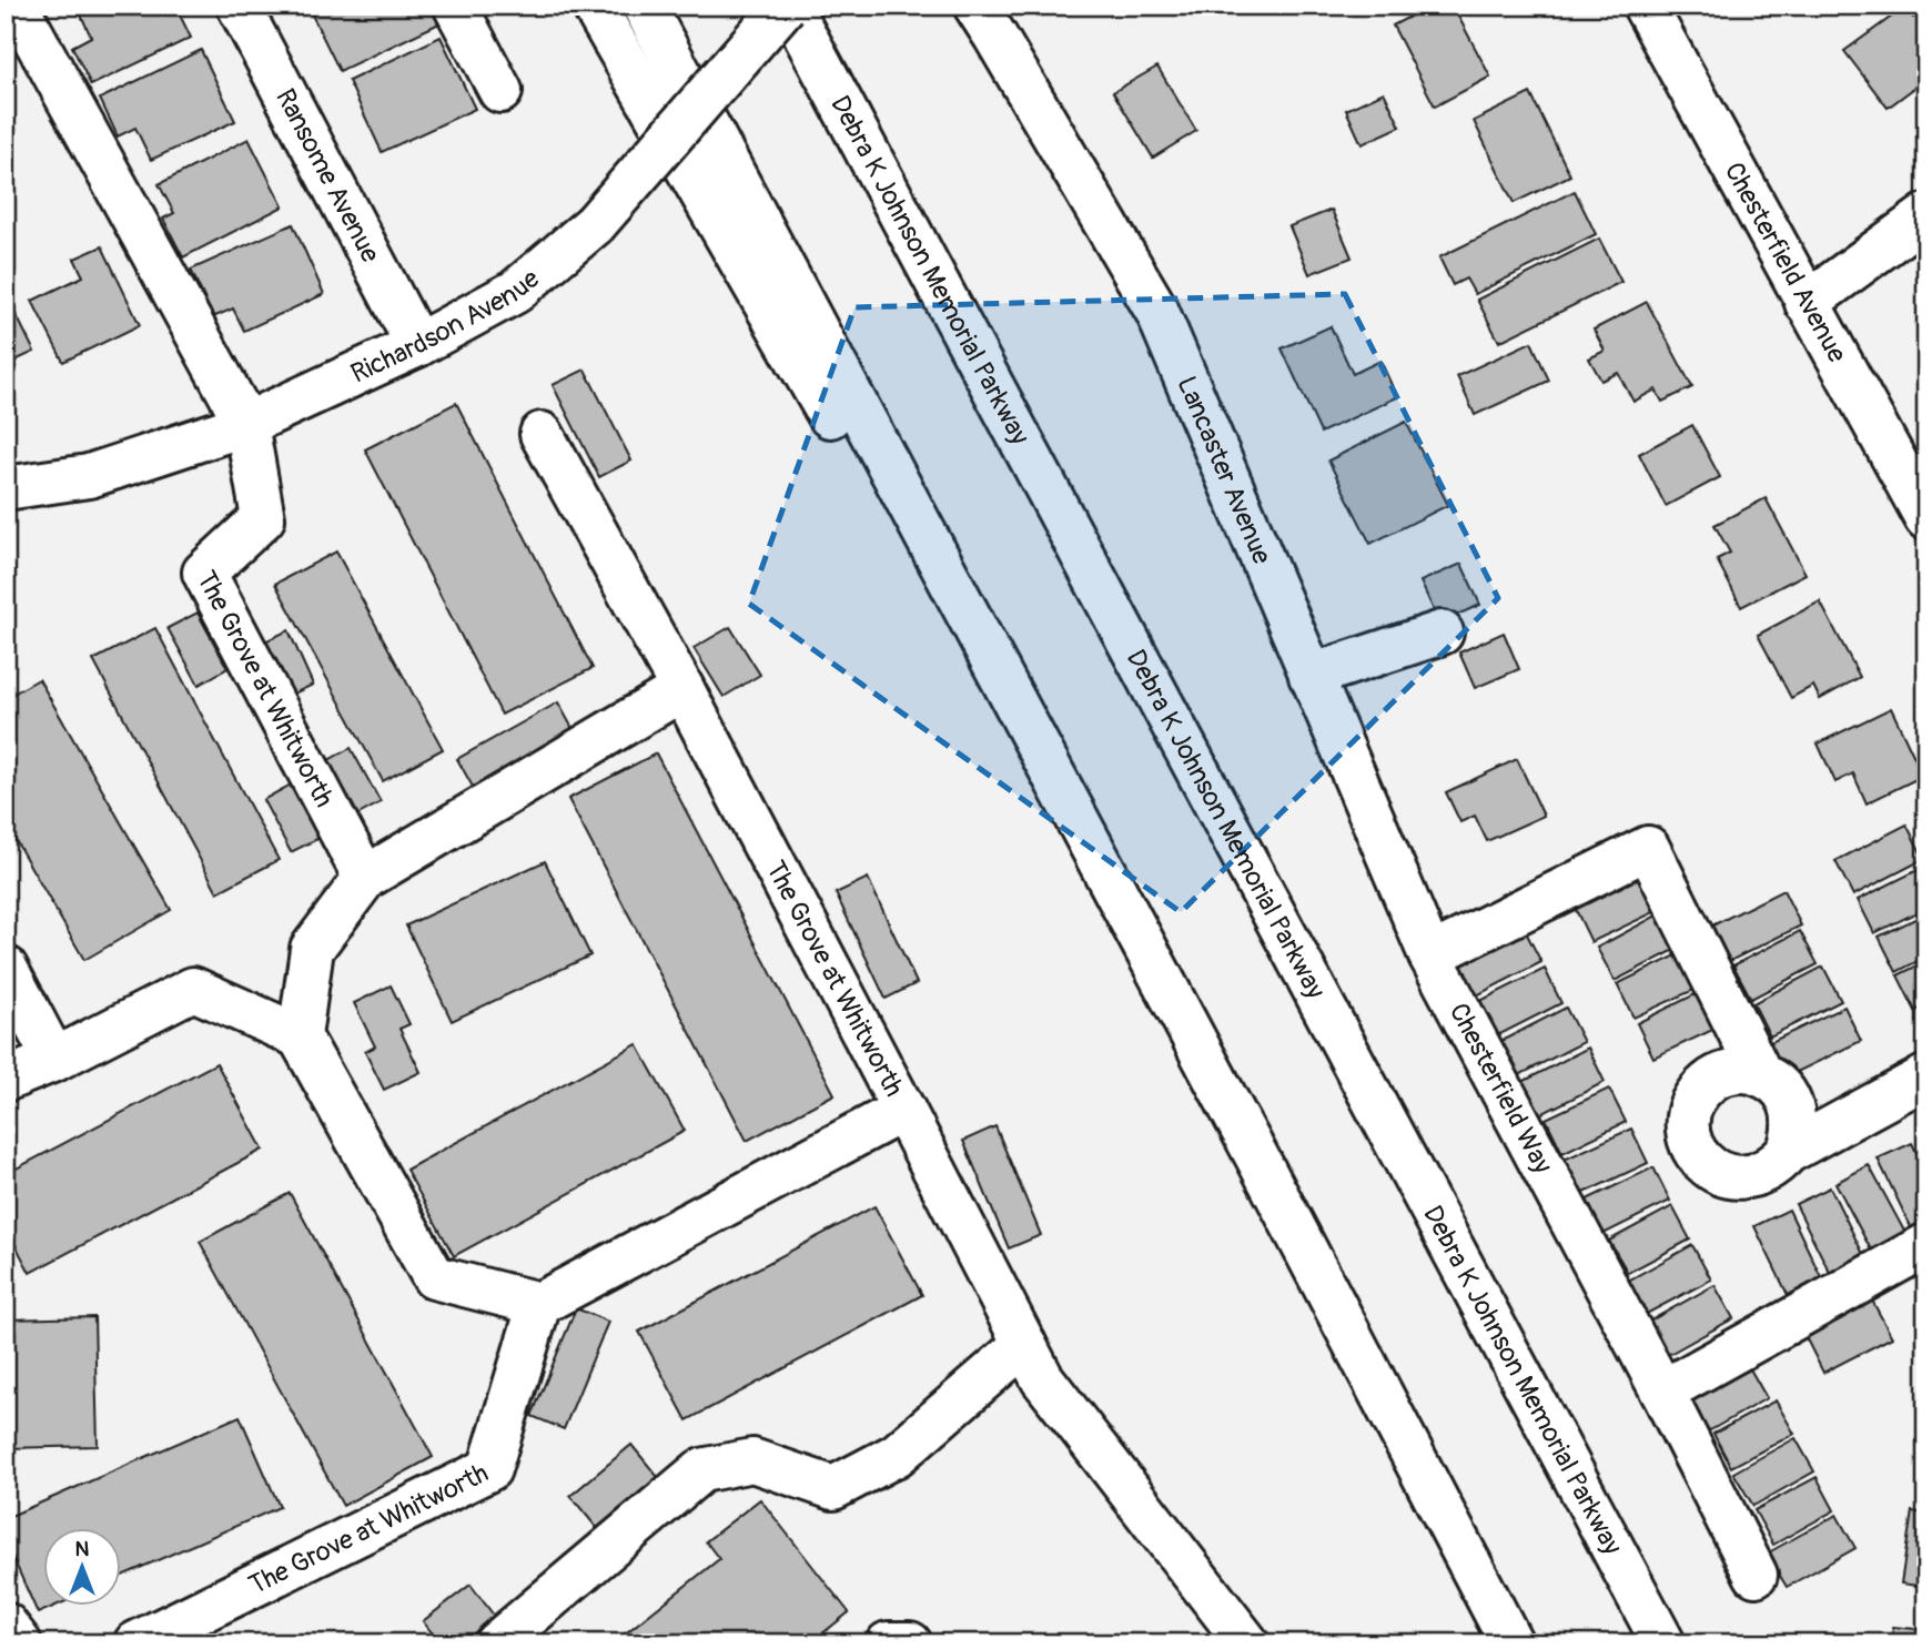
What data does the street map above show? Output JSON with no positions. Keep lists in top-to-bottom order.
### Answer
{
  "streets": {
    "main road": [
      "Ransome Avenue",
      "Chesterfield Avenue",
      "Debra K Johnson Memorial Parkway",
      "Richardson Avenue",
      "Lancaster Avenue",
      "The Grove at Whitworth",
      "Chesterfield Way"
    ]
  },
  "crossings": [
    ["Ransome Avenue", "Richardson Avenue"],
    ["Debra K Johnson Memorial Parkway", "Richardson Avenue"],
    ["Richardson Avenue", "The Grove at Whitworth"],
    ["Lancaster Avenue", "Chesterfield Way"]
  ],
  "north": "top"
}
